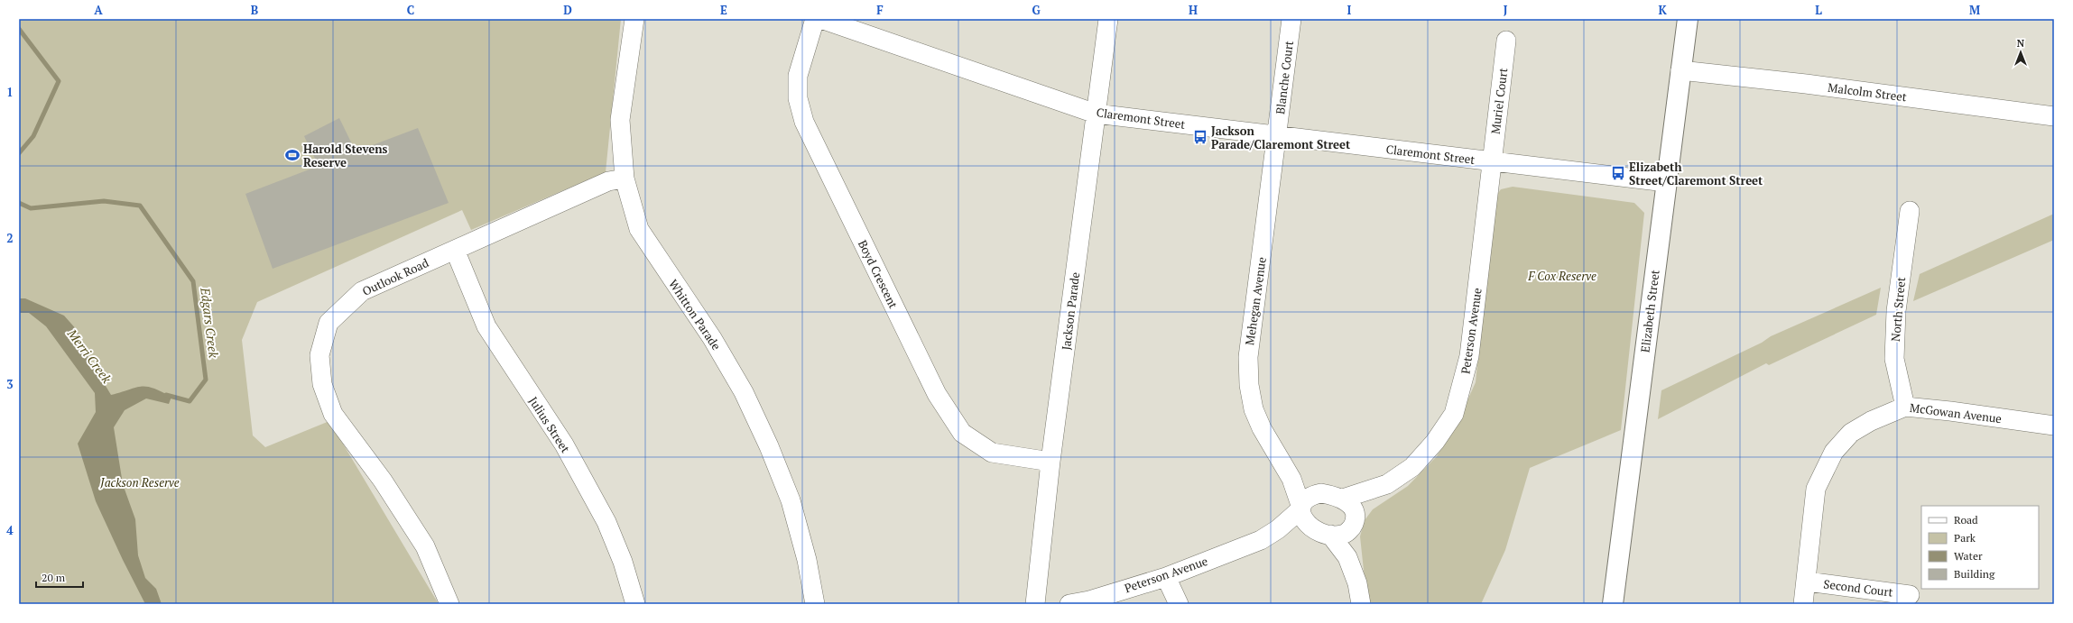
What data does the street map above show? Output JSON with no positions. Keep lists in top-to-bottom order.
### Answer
{
  "streets": {
    "street": [
      "Blanche Court",
      "Malcolm Street",
      "Muriel Court",
      "Claremont Street",
      "Boyd Crescent",
      "Outlook Road",
      "Mehegan Avenue",
      "North Street",
      "Jackson Parade",
      "Elizabeth Street",
      "Whitton Parade",
      "Peterson Avenue",
      "McGowan Avenue",
      "Julius Street",
      "Second Court"
    ]
  },
  "crossings": [
    ["Blanche Court", "Claremont Street"],
    ["Blanche Court", "Mehegan Avenue"],
    ["Malcolm Street", "Elizabeth Street"],
    ["Muriel Court", "Claremont Street"],
    ["Muriel Court", "Peterson Avenue"],
    ["Claremont Street", "Mehegan Avenue"],
    ["Claremont Street", "Jackson Parade"],
    ["Claremont Street", "Elizabeth Street"],
    ["Claremont Street", "Peterson Avenue"],
    ["Boyd Crescent", "Jackson Parade"],
    ["Outlook Road", "Whitton Parade"],
    ["Outlook Road", "Julius Street"],
    ["Mehegan Avenue", "Peterson Avenue"],
    ["North Street", "McGowan Avenue"],
    ["McGowan Avenue", "Second Court"]
  ],
  "water": ["Edgars Creek", "Merri Creek"],
  "parks": ["F Cox Reserve", "Jackson Reserve"],
  "places": {
    "bus stop": ["Jackson Parade/Claremont Street", "Elizabeth Street/Claremont Street"],
    "sports": ["Harold Stevens Reserve"]
  },
  "legend": [
    "Road",
    "Park",
    "Water",
    "Building"
  ],
  "scale_bar": "20 m",
  "north": "top",
  "grid": {
    "columns": [
      "A",
      "B",
      "C",
      "D",
      "E",
      "F",
      "G",
      "H",
      "I",
      "J",
      "K",
      "L",
      "M"
    ],
    "rows": [
      "1",
      "2",
      "3",
      "4"
    ]
  }
}
